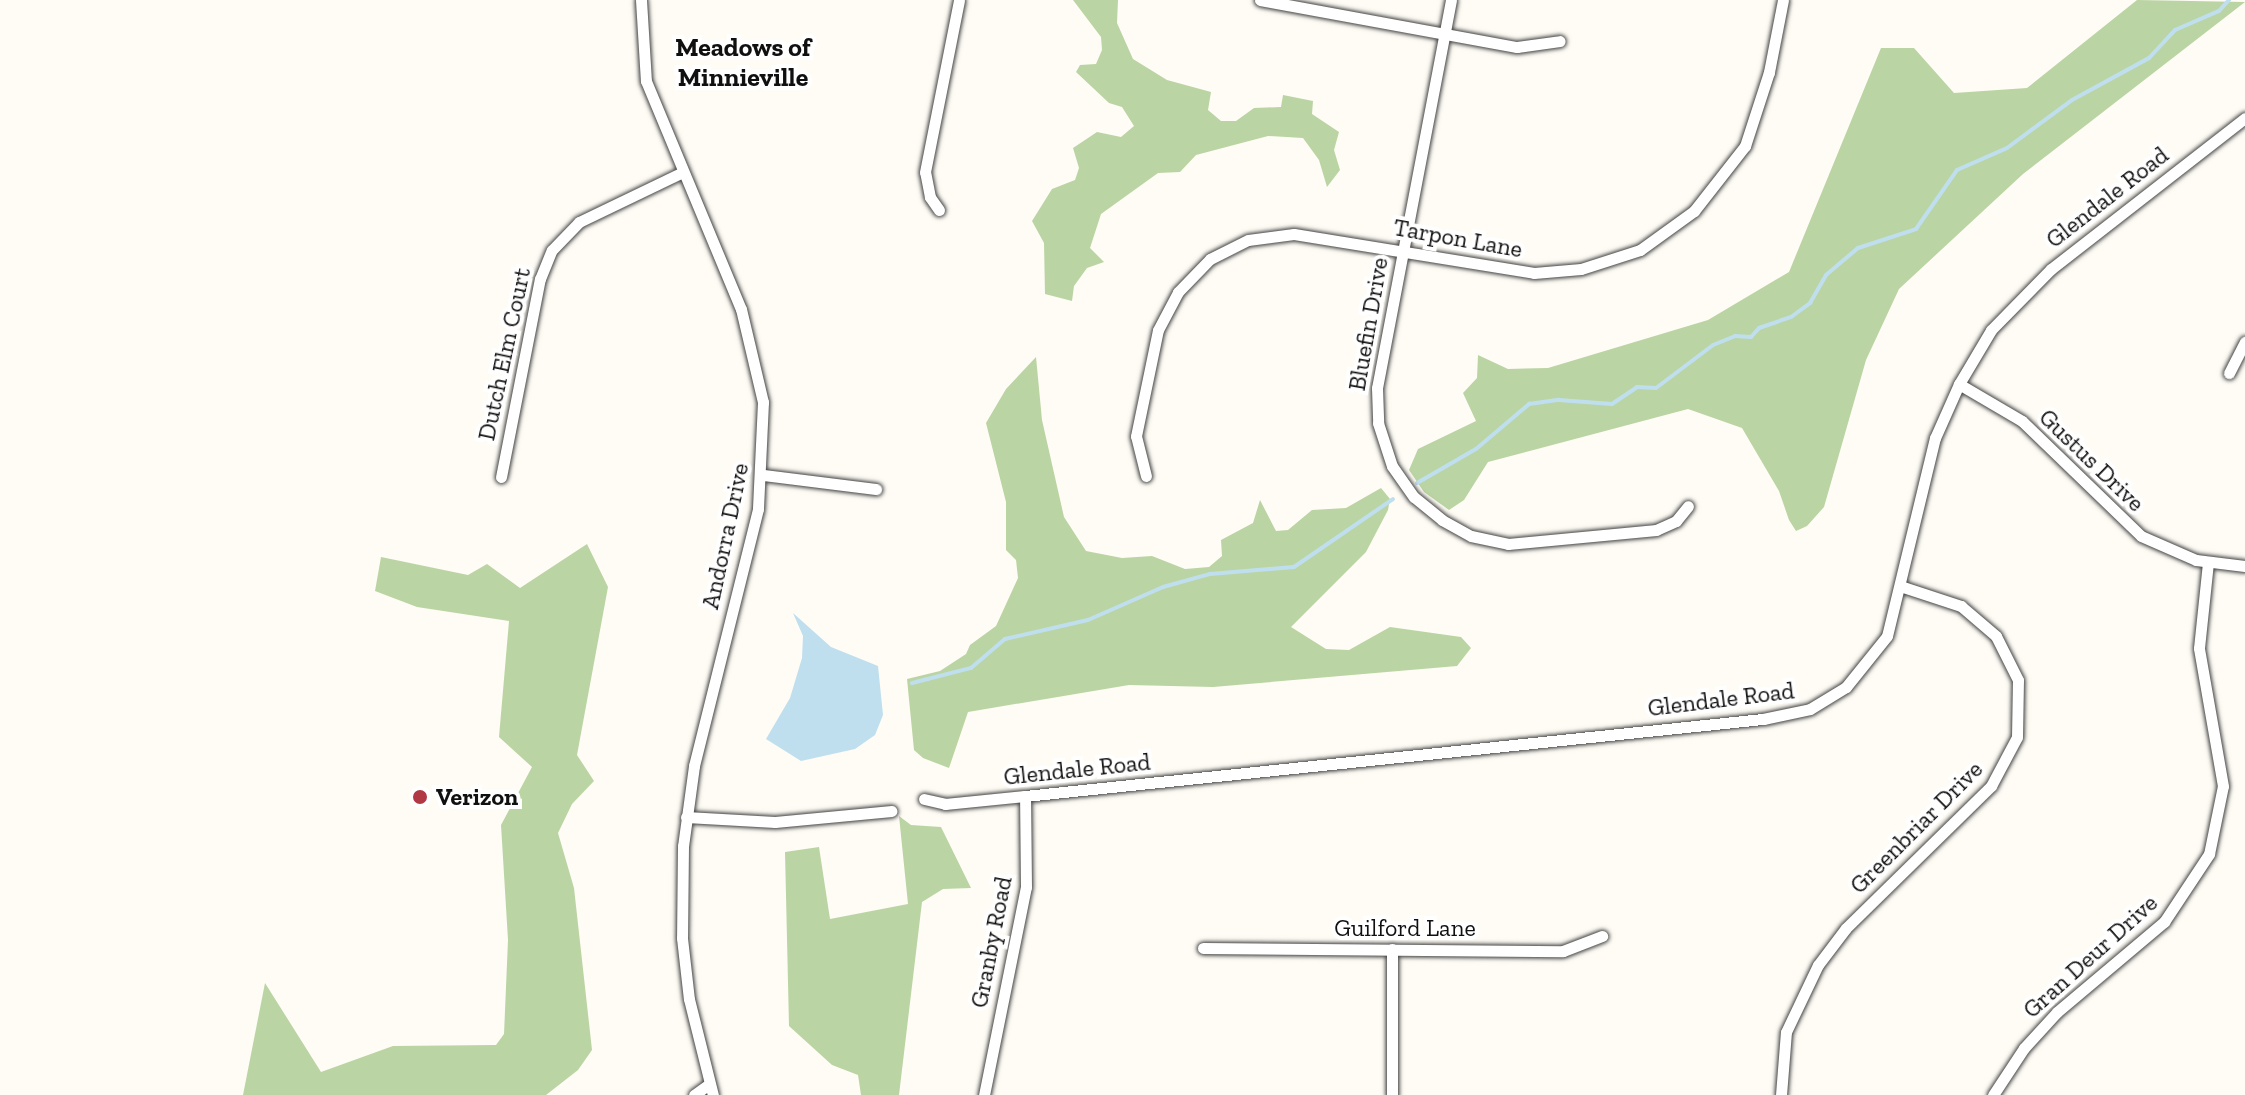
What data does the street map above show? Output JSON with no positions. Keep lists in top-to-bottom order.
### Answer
{
  "streets": {
    "street": [
      "Glendale Road",
      "Tarpon Lane",
      "Bluefin Drive",
      "Dutch Elm Court",
      "Gustus Drive",
      "Andorra Drive",
      "Greenbriar Drive",
      "Guilford Lane",
      "Granby Road",
      "Gran Deur Drive"
    ]
  },
  "crossings": [
    ["Glendale Road", "Gustus Drive"],
    ["Glendale Road", "Greenbriar Drive"],
    ["Glendale Road", "Granby Road"],
    ["Tarpon Lane", "Bluefin Drive"],
    ["Dutch Elm Court", "Andorra Drive"],
    ["Gustus Drive", "Gran Deur Drive"]
  ],
  "districts": ["Meadows of Minnieville"],
  "places": ["Verizon"]
}
